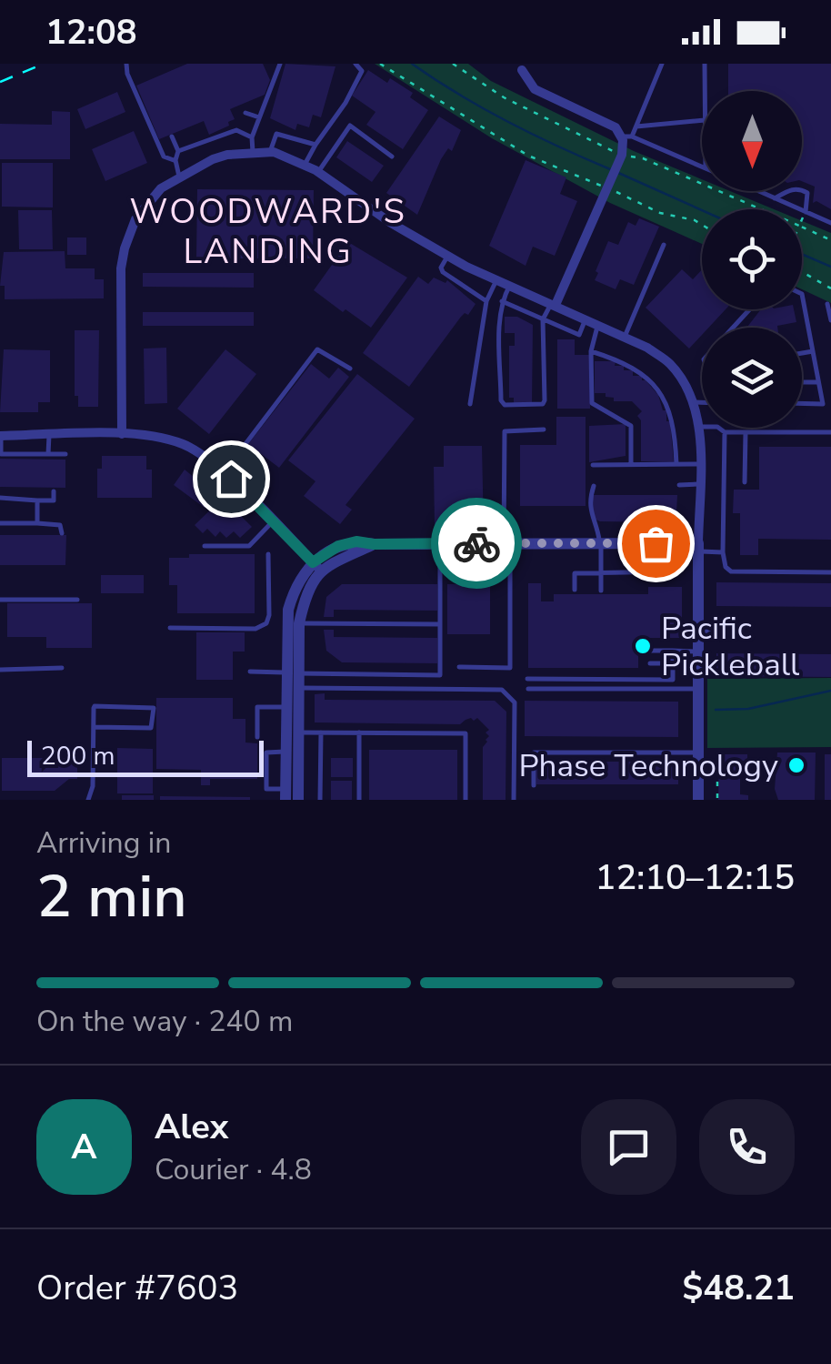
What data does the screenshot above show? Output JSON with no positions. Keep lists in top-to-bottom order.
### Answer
{
  "districts": ["WOODWARD'S LANDING"],
  "places": ["Pacific Pickleball", "Phase Technology"],
  "scale_bar": "200 m",
  "north": "bottom",
  "page": {
    "status": "12:08",
    "scale": "200 m",
    "heading": ["2 min", "Arriving in", "12:10–12:15"],
    "panel": [
      "Alex",
      "Courier · 4.8",
      "Order #7603",
      "$48.21"
    ],
    "bar": "On the way · 240 m",
    "round": "A"
  }
}
